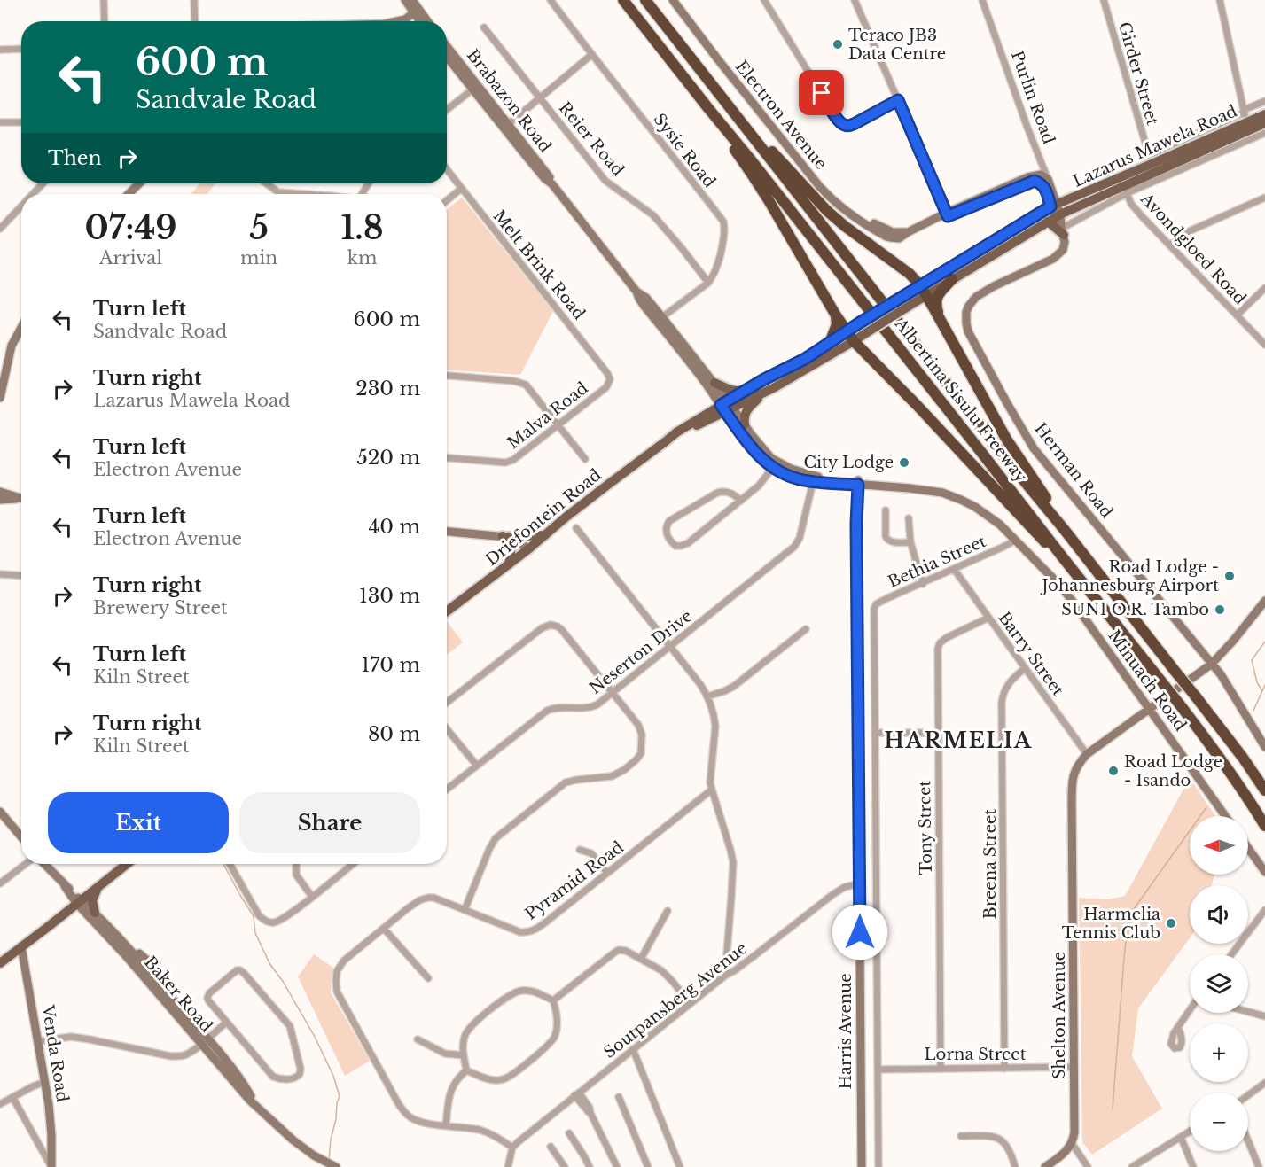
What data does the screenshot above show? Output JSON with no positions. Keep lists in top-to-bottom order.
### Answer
{
  "streets": {
    "highway": ["Albertina Sisulu Freeway"],
    "main road": [
      "Purlin Road",
      "Brabazon Road",
      "Electron Avenue",
      "Lazarus Mawela Road",
      "Herman Road",
      "Driefontein Road",
      "Minuach Road",
      "Baker Road",
      "Shelton Avenue",
      "Harris Avenue",
      "Venda Road"
    ],
    "street": [
      "Girder Street",
      "Reier Road",
      "Sysie Road",
      "Avondgloed Road",
      "Melt Brink Road",
      "Malva Road",
      "Bethia Street",
      "Neserton Drive",
      "Barry Street",
      "Tony Street",
      "Breena Street",
      "Pyramid Road",
      "Soutpansberg Avenue",
      "Lorna Street"
    ]
  },
  "crossings": [
    ["Girder Street", "Lazarus Mawela Road"],
    ["Purlin Road", "Electron Avenue"],
    ["Purlin Road", "Lazarus Mawela Road"],
    ["Purlin Road", "Herman Road"],
    ["Brabazon Road", "Lazarus Mawela Road"],
    ["Brabazon Road", "Sysie Road"],
    ["Brabazon Road", "Driefontein Road"],
    ["Electron Avenue", "Lazarus Mawela Road"],
    ["Electron Avenue", "Herman Road"],
    ["Reier Road", "Sysie Road"],
    ["Lazarus Mawela Road", "Herman Road"],
    ["Lazarus Mawela Road", "Driefontein Road"],
    ["Melt Brink Road", "Malva Road"],
    ["Herman Road", "Shelton Avenue"],
    ["Bethia Street", "Barry Street"],
    ["Bethia Street", "Minuach Road"],
    ["Neserton Drive", "Minuach Road"],
    ["Barry Street", "Tony Street"],
    ["Barry Street", "Breena Street"],
    ["Barry Street", "Shelton Avenue"],
    ["Minuach Road", "Shelton Avenue"],
    ["Minuach Road", "Harris Avenue"],
    ["Tony Street", "Lorna Street"],
    ["Breena Street", "Lorna Street"],
    ["Pyramid Road", "Soutpansberg Avenue"],
    ["Soutpansberg Avenue", "Harris Avenue"],
    ["Shelton Avenue", "Lorna Street"]
  ],
  "districts": ["HARMELIA"],
  "places": [
    "Teraco JB3 Data Centre",
    "City Lodge",
    "Road Lodge - Johannesburg Airport",
    "SUN1 O.R. Tambo",
    "Road Lodge - Isando",
    "Harmelia Tennis Club"
  ],
  "north": "left",
  "page": {
    "turn": ["600 m", "Sandvale Road"],
    "then": "Then",
    "eta": [
      "07:49",
      "Arrival",
      "5",
      "min",
      "1.8",
      "km"
    ],
    "list": [
      {
        "name": "Turn left",
        "note": "Sandvale Road",
        "value": "600 m"
      },
      {
        "name": "Turn right",
        "note": "Lazarus Mawela Road",
        "value": "230 m"
      },
      {
        "name": "Turn left",
        "note": "Electron Avenue",
        "value": "520 m"
      },
      {
        "name": "Turn left",
        "note": "Electron Avenue",
        "value": "40 m"
      },
      {
        "name": "Turn right",
        "note": "Brewery Street",
        "value": "130 m"
      },
      {
        "name": "Turn left",
        "note": "Kiln Street",
        "value": "170 m"
      },
      {
        "name": "Turn right",
        "note": "Kiln Street",
        "value": "80 m"
      }
    ],
    "buttons": ["Exit", "Share"],
    "map_buttons": ["+", "−"]
  }
}
